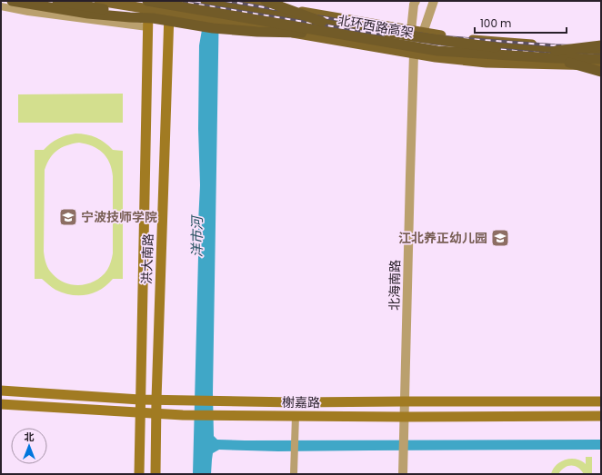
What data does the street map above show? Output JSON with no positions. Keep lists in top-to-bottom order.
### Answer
{
  "streets": {
    "highway": ["北环西路高架"],
    "main road": ["洪大南路", "榭嘉路"],
    "street": ["北海南路"]
  },
  "crossings": [
    ["北环西路高架", "洪大南路"],
    ["洪大南路", "榭嘉路"],
    ["北海南路", "榭嘉路"]
  ],
  "water": ["洋市河"],
  "places": {
    "school or university": ["宁波技师学院", "江北养正幼儿园"]
  },
  "scale_bar": "100 m",
  "north": "top"
}
